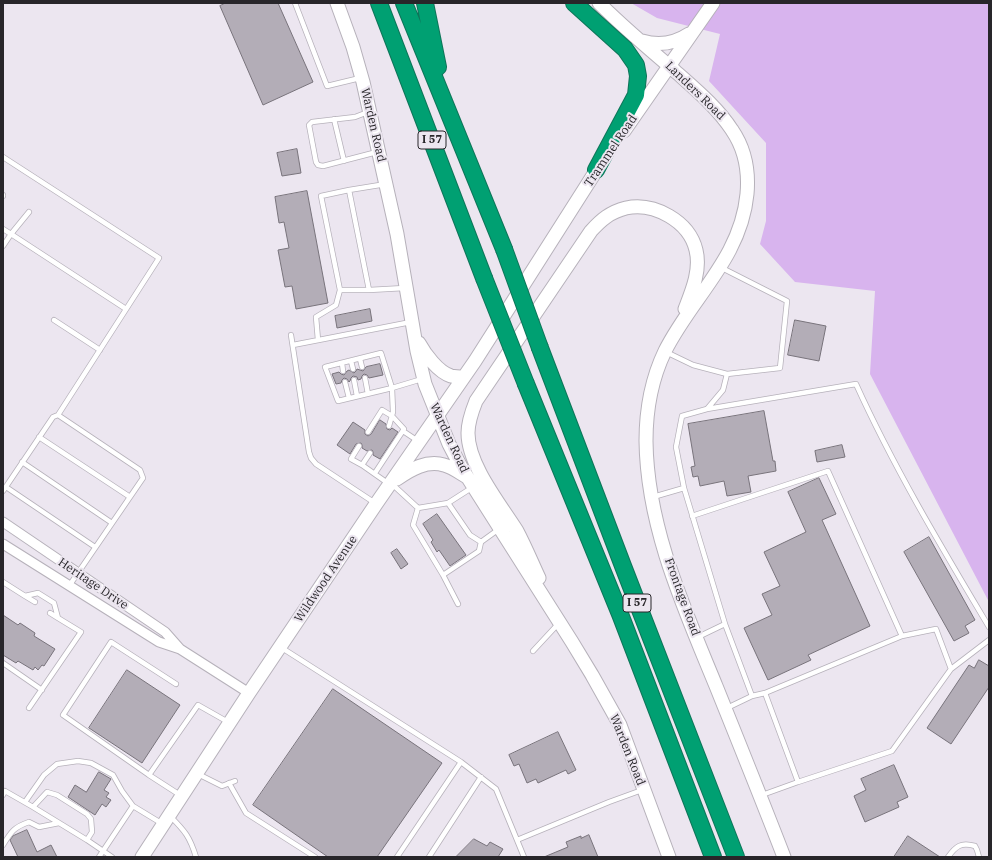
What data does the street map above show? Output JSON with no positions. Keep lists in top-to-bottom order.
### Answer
{
  "streets": {
    "highway": ["I 57"],
    "main road": [
      "Landers Road",
      "Warden Road",
      "Trammel Road",
      "Wildwood Avenue",
      "Frontage Road"
    ],
    "street": ["Heritage Drive"]
  },
  "crossings": [
    ["Landers Road", "Trammel Road"],
    ["Landers Road", "Frontage Road"],
    ["Warden Road", "Wildwood Avenue"],
    ["Trammel Road", "Wildwood Avenue"],
    ["Wildwood Avenue", "Heritage Drive"]
  ]
}
